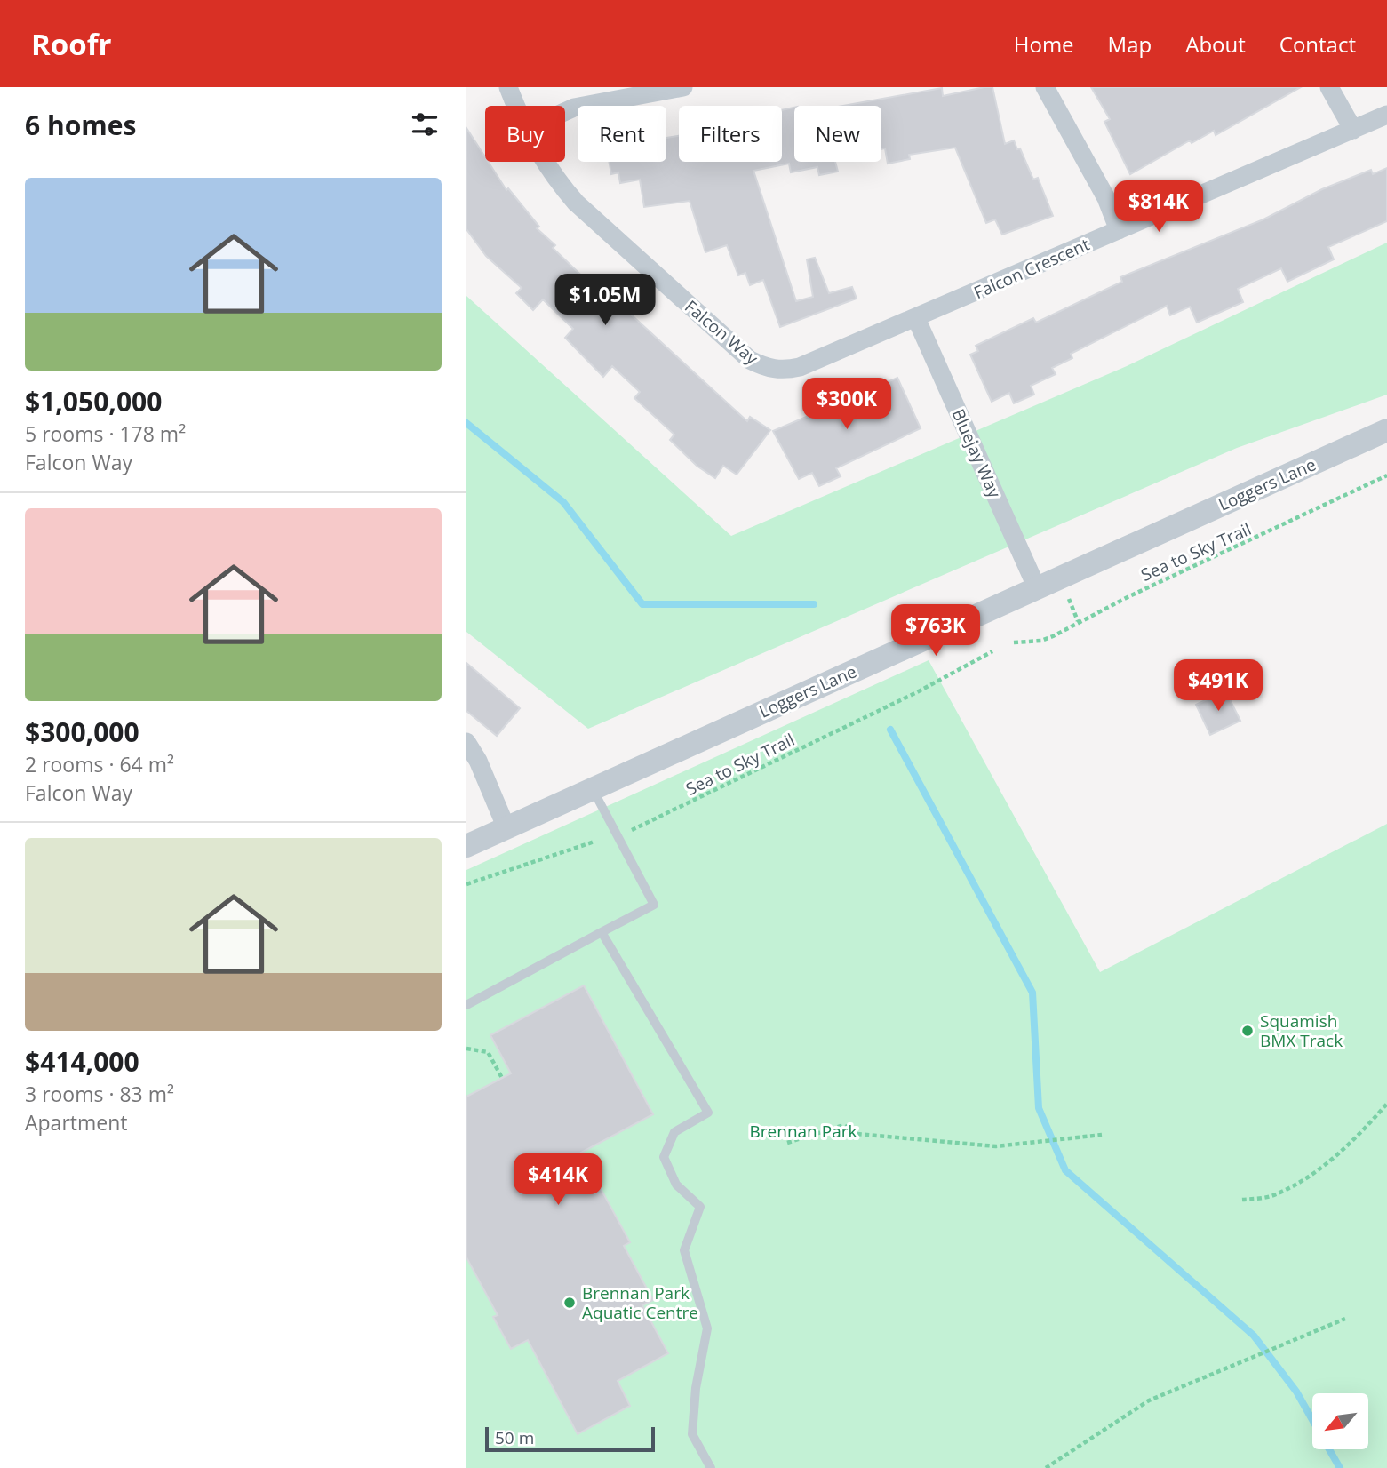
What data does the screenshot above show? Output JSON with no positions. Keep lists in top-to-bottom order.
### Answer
{
  "streets": {
    "street": [
      "Falcon Crescent",
      "Falcon Way",
      "Bluejay Way",
      "Loggers Lane"
    ],
    "path": ["Sea to Sky Trail"]
  },
  "crossings": [
    ["Falcon Crescent", "Falcon Way"],
    ["Falcon Crescent", "Bluejay Way"],
    ["Falcon Way", "Bluejay Way"],
    ["Bluejay Way", "Loggers Lane"]
  ],
  "parks": ["Brennan Park"],
  "places": ["Squamish BMX Track", "Brennan Park Aquatic Centre"],
  "scale_bar": "50 m",
  "north": "bottom left",
  "page": {
    "header": "Roofr",
    "nav": [
      "Home",
      "Map",
      "About",
      "Contact"
    ],
    "heading": "6 homes",
    "chip": [
      "Buy",
      "Rent",
      "Filters",
      "New"
    ],
    "list": [
      {
        "name": "$1,050,000",
        "note": "5 rooms · 178 m² · Falcon Way"
      },
      {
        "name": "$300,000",
        "note": "2 rooms · 64 m² · Falcon Way"
      },
      {
        "name": "$414,000",
        "note": "3 rooms · 83 m² · Apartment"
      }
    ],
    "price": [
      "$814K",
      "$1.05M",
      "$300K",
      "$763K",
      "$491K",
      "$414K"
    ],
    "scale": "50 m"
  }
}
